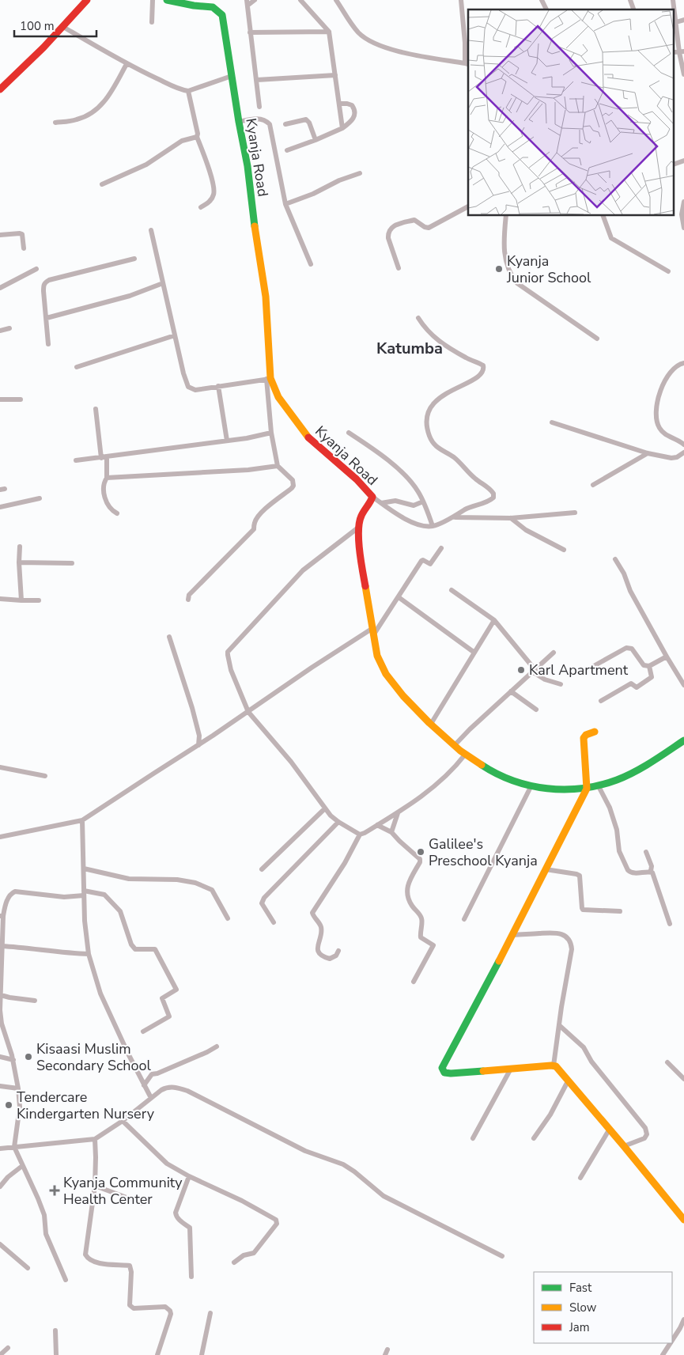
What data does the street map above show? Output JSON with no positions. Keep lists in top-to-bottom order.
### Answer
{
  "streets": {
    "street": ["Kyanja Road"]
  },
  "districts": ["Katumba"],
  "places": {
    "other": [
      "Kyanja Junior School",
      "Karl Apartment",
      "Galilee's Preschool Kyanja",
      "Kisaasi Muslim Secondary School",
      "Tendercare Kindergarten Nursery"
    ],
    "health": ["Kyanja Community Health Center"]
  },
  "legend": ["Fast", "Slow", "Jam"],
  "scale_bar": "100 m"
}
